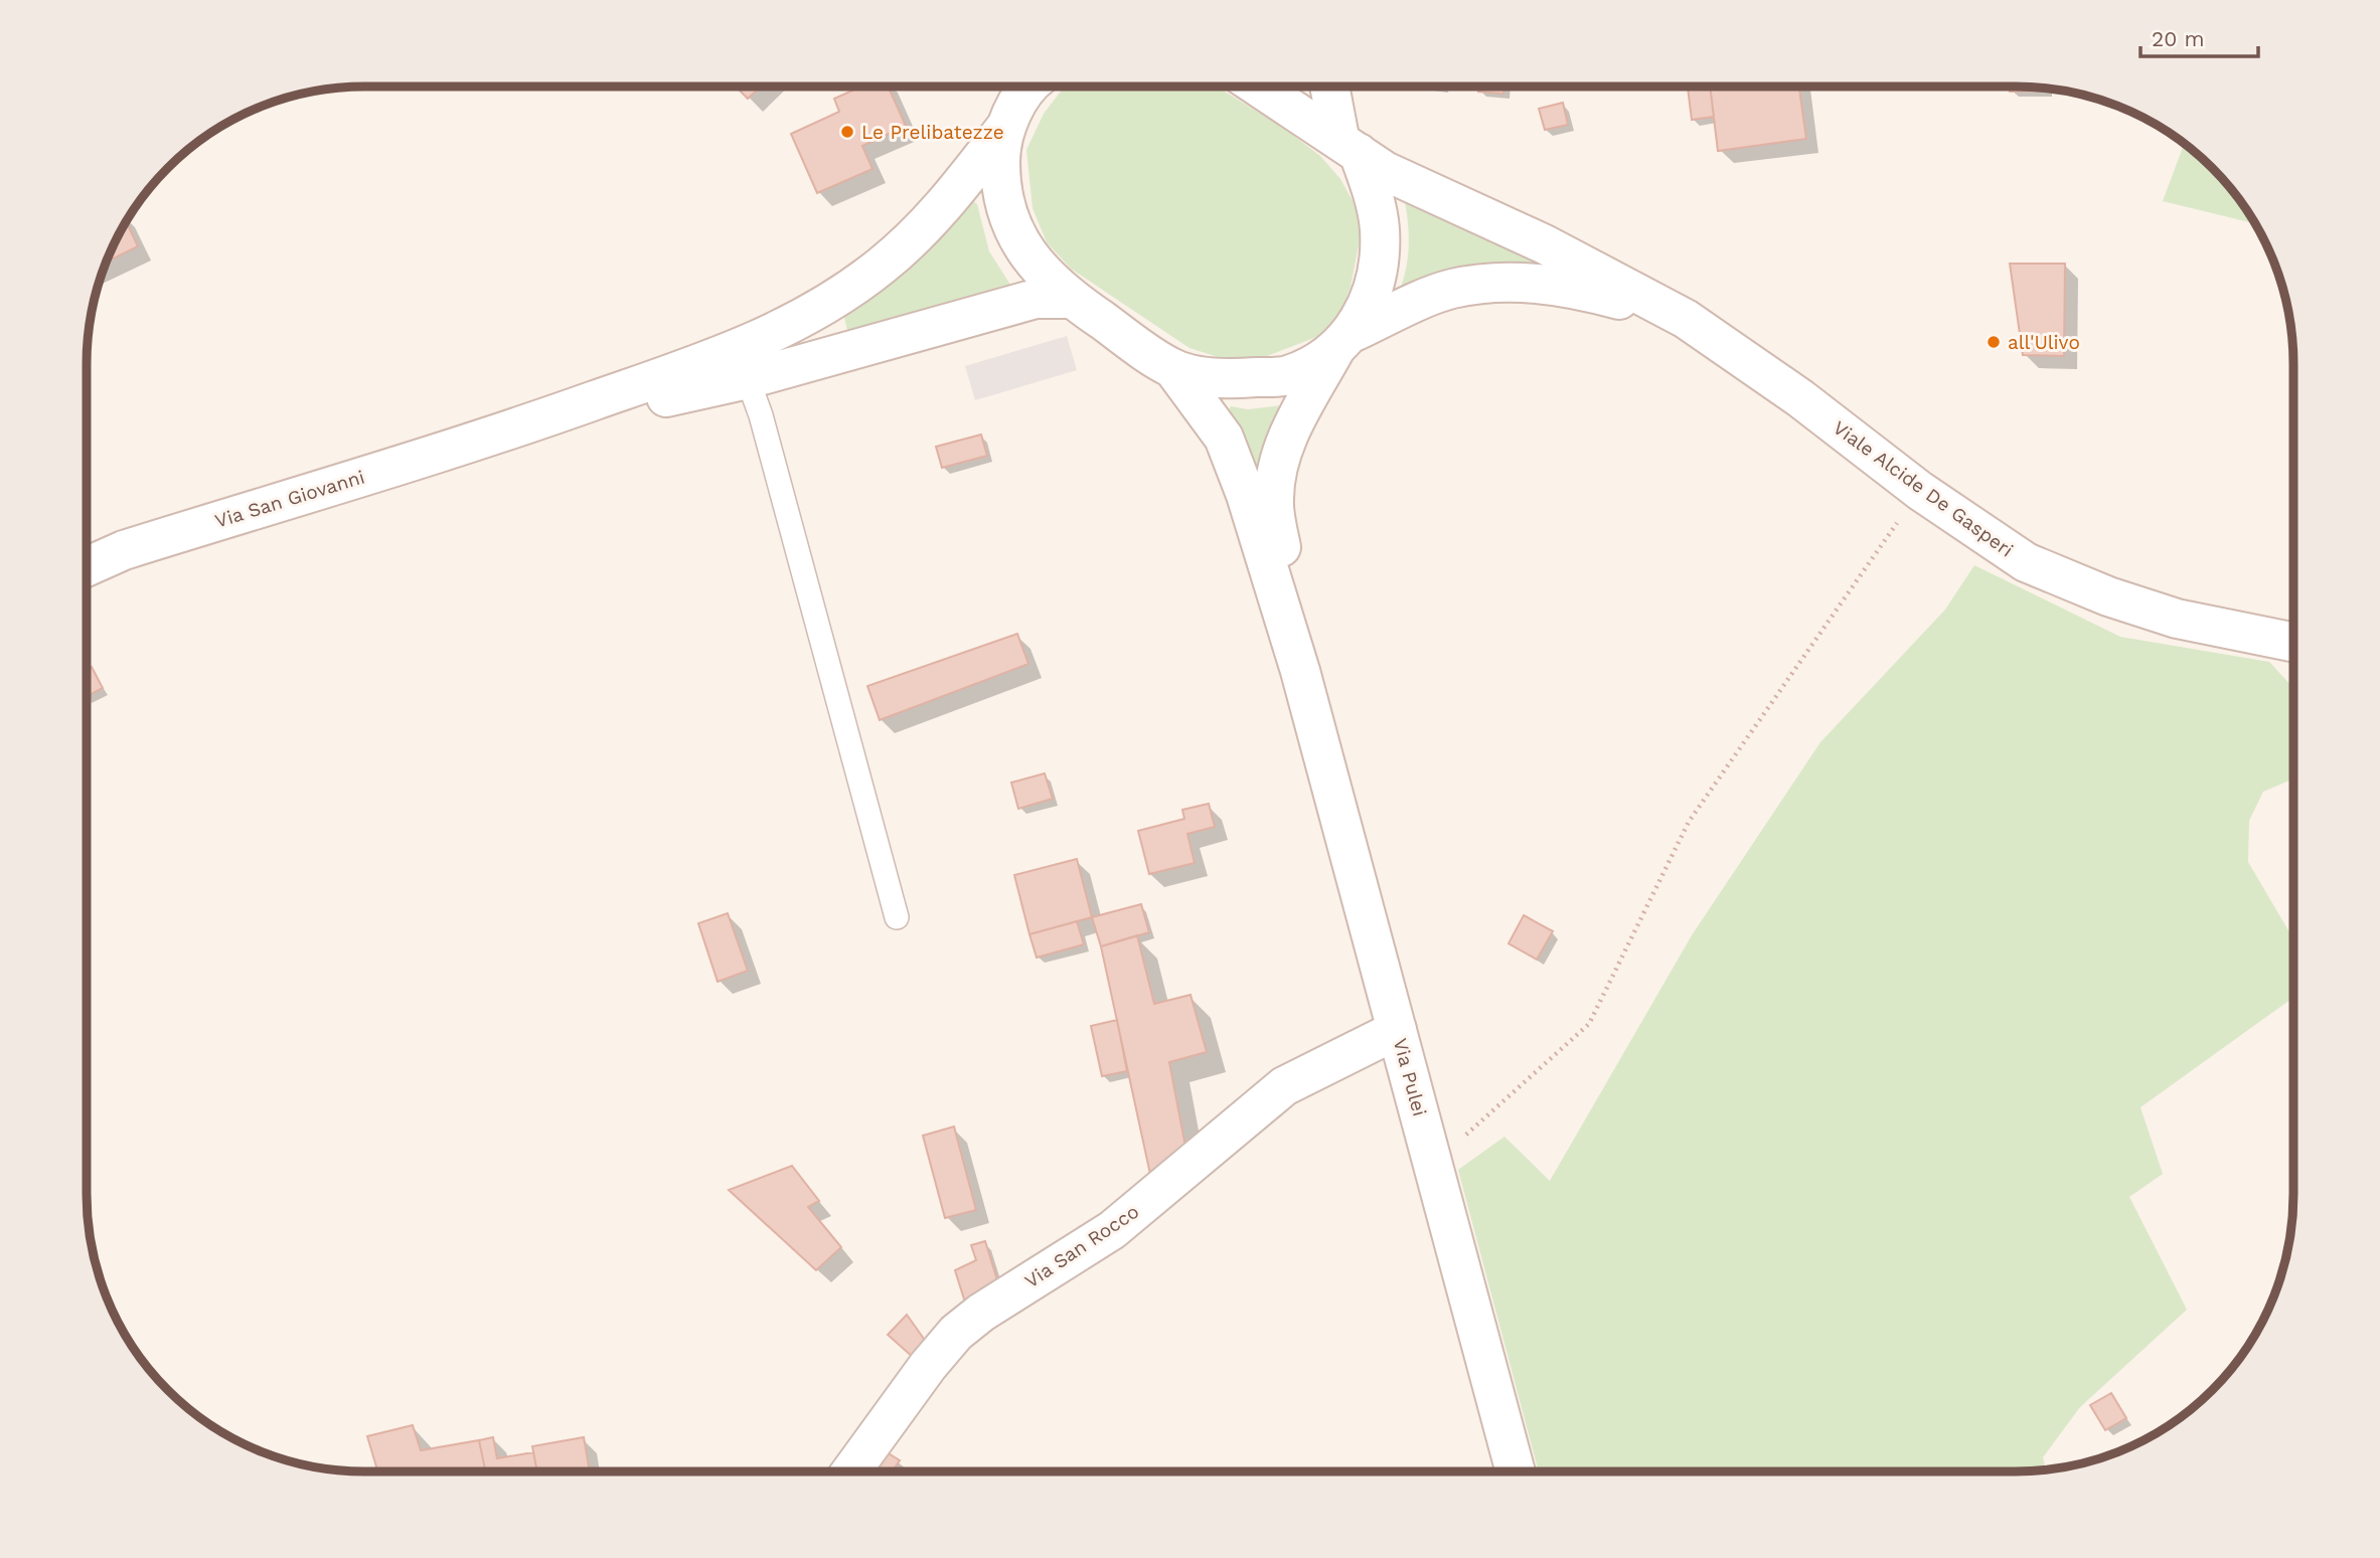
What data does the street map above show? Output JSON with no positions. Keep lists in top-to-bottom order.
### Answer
{
  "streets": {
    "main road": [
      "Viale Alcide De Gasperi",
      "Via San Giovanni",
      "Via Pulei",
      "Via San Rocco"
    ]
  },
  "crossings": [
    ["Via Pulei", "Via San Rocco"]
  ],
  "places": ["Le Prelibatezze", "all'Ulivo"],
  "scale_bar": "20 m"
}
